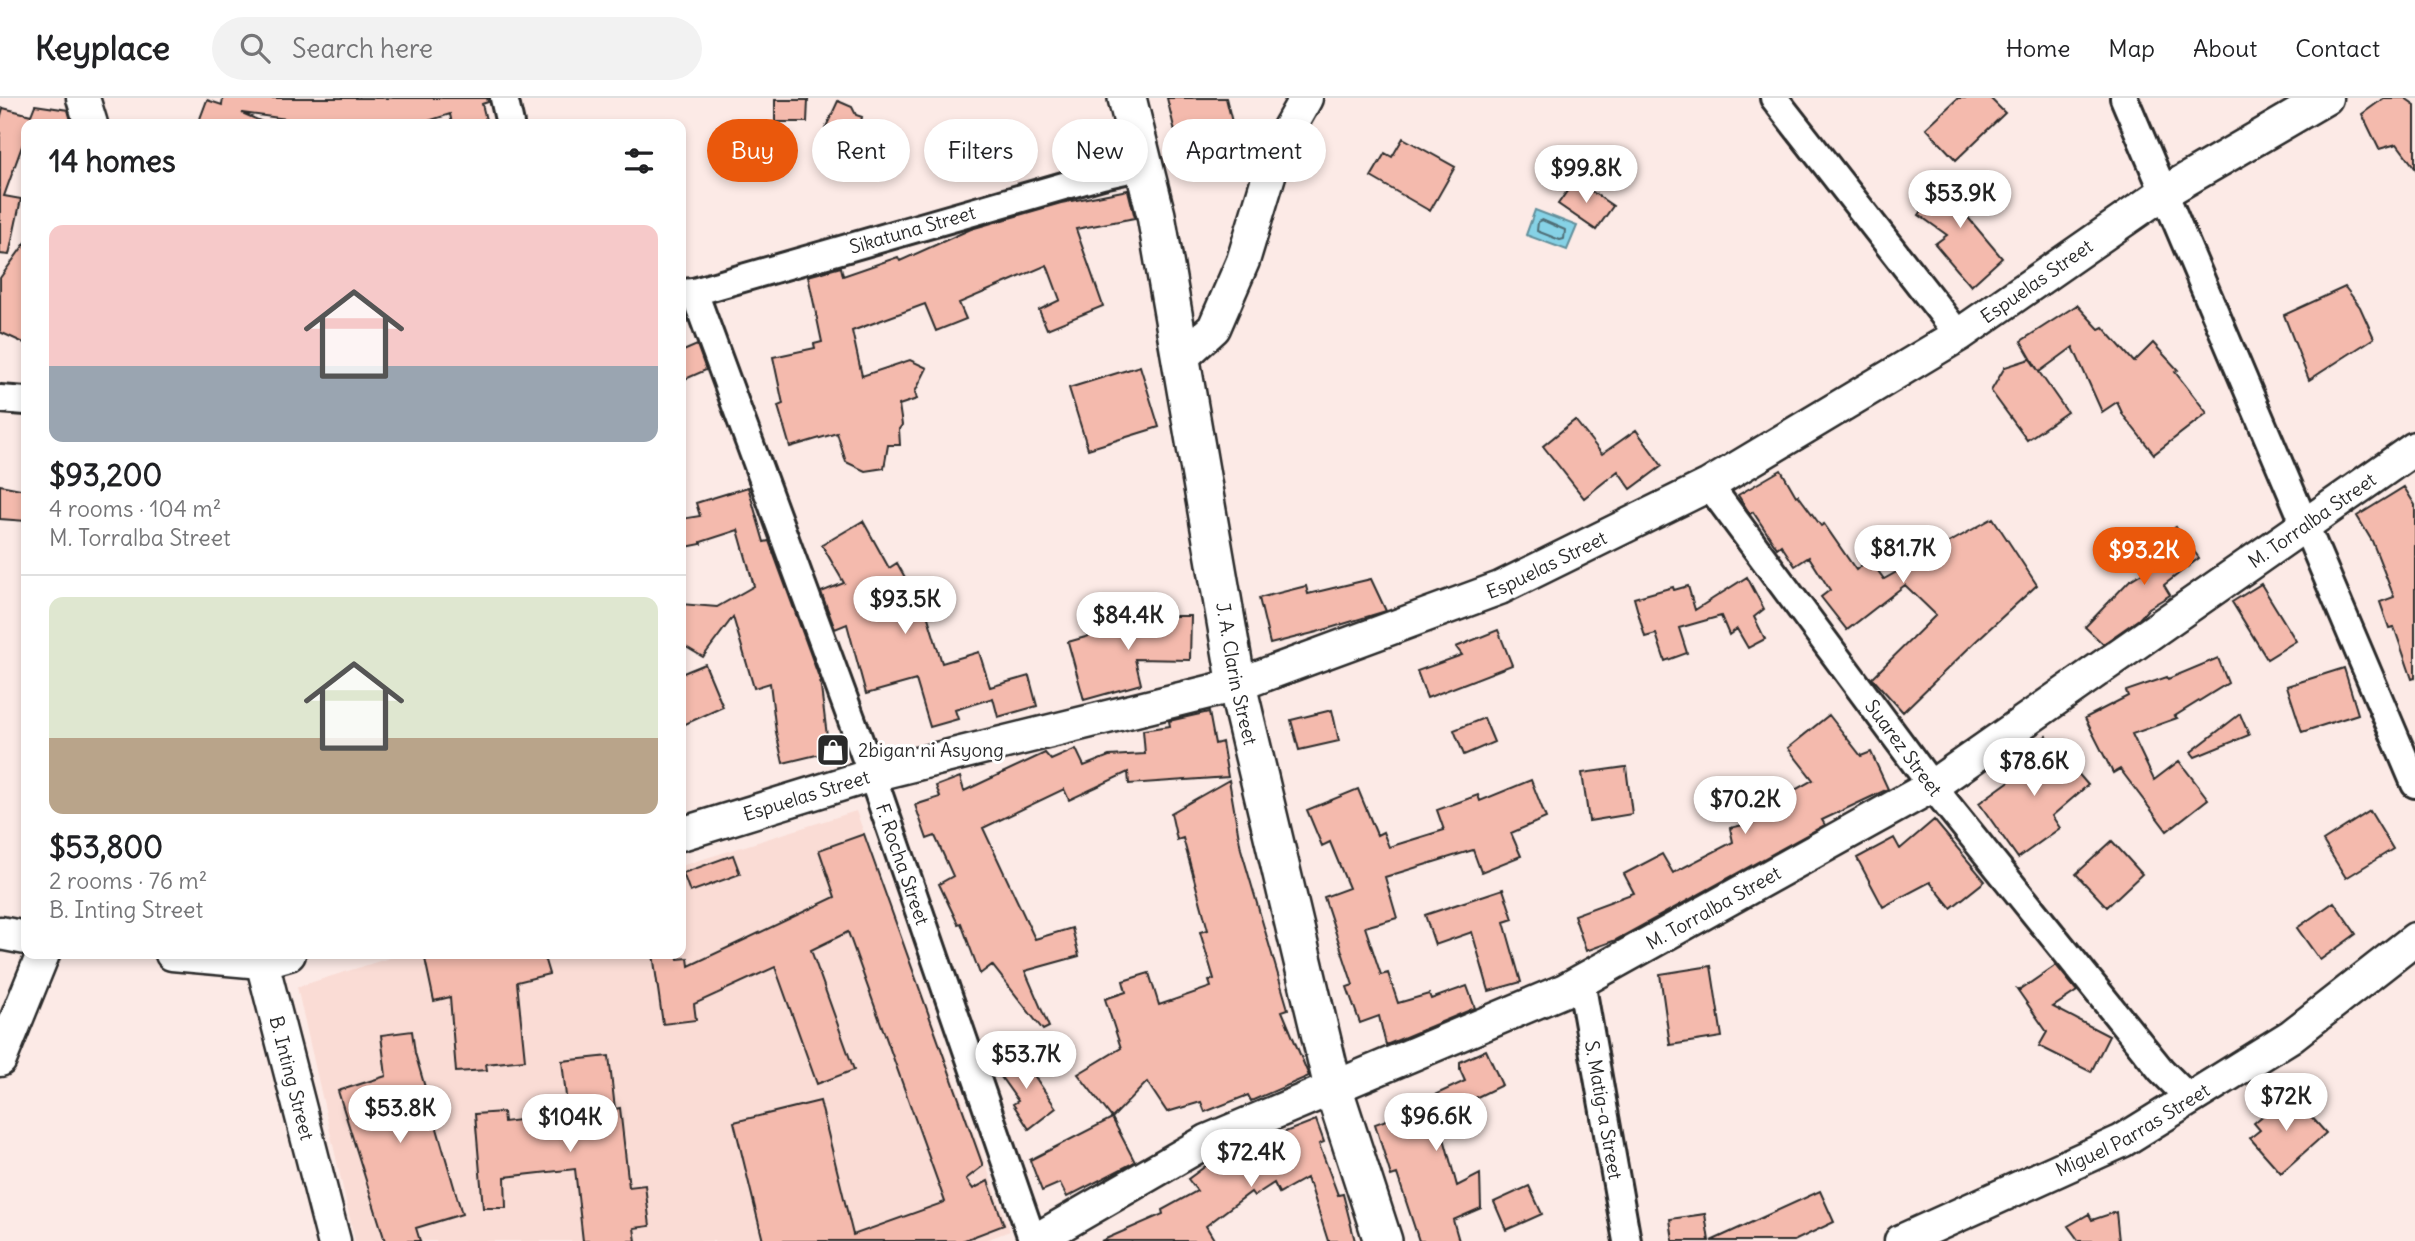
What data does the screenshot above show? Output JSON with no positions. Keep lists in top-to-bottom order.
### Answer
{
  "streets": {
    "main road": ["J. A. Clarin Street"],
    "street": [
      "Sikatuna Street",
      "Espuelas Street",
      "M. Torralba Street",
      "Suarez Street",
      "F. Rocha Street",
      "B. Inting Street",
      "S. Matig-a Street",
      "Miguel Parras Street"
    ]
  },
  "crossings": [
    ["Sikatuna Street", "F. Rocha Street"],
    ["Espuelas Street", "J. A. Clarin Street"],
    ["Espuelas Street", "Suarez Street"],
    ["Espuelas Street", "F. Rocha Street"],
    ["M. Torralba Street", "J. A. Clarin Street"],
    ["M. Torralba Street", "Suarez Street"],
    ["M. Torralba Street", "F. Rocha Street"],
    ["M. Torralba Street", "S. Matig-a Street"],
    ["Suarez Street", "Miguel Parras Street"]
  ],
  "places": {
    "shop": ["2bigan ni Asyong"]
  },
  "page": {
    "header": "Keyplace",
    "search": "Search here",
    "nav": [
      "Home",
      "Map",
      "About",
      "Contact"
    ],
    "chip": [
      "Buy",
      "Rent",
      "Filters",
      "New",
      "Apartment"
    ],
    "heading": "14 homes",
    "price": [
      "$99.8K",
      "$53.9K",
      "$81.7K",
      "$93.2K",
      "$93.5K",
      "$84.4K",
      "$78.6K",
      "$70.2K",
      "$53.7K",
      "$72K",
      "$53.8K",
      "$96.6K",
      "$104K",
      "$72.4K"
    ],
    "list": [
      {
        "name": "$93,200",
        "note": "4 rooms · 104 m² · M. Torralba Street"
      },
      {
        "name": "$53,800",
        "note": "2 rooms · 76 m² · B. Inting Street"
      }
    ]
  }
}
